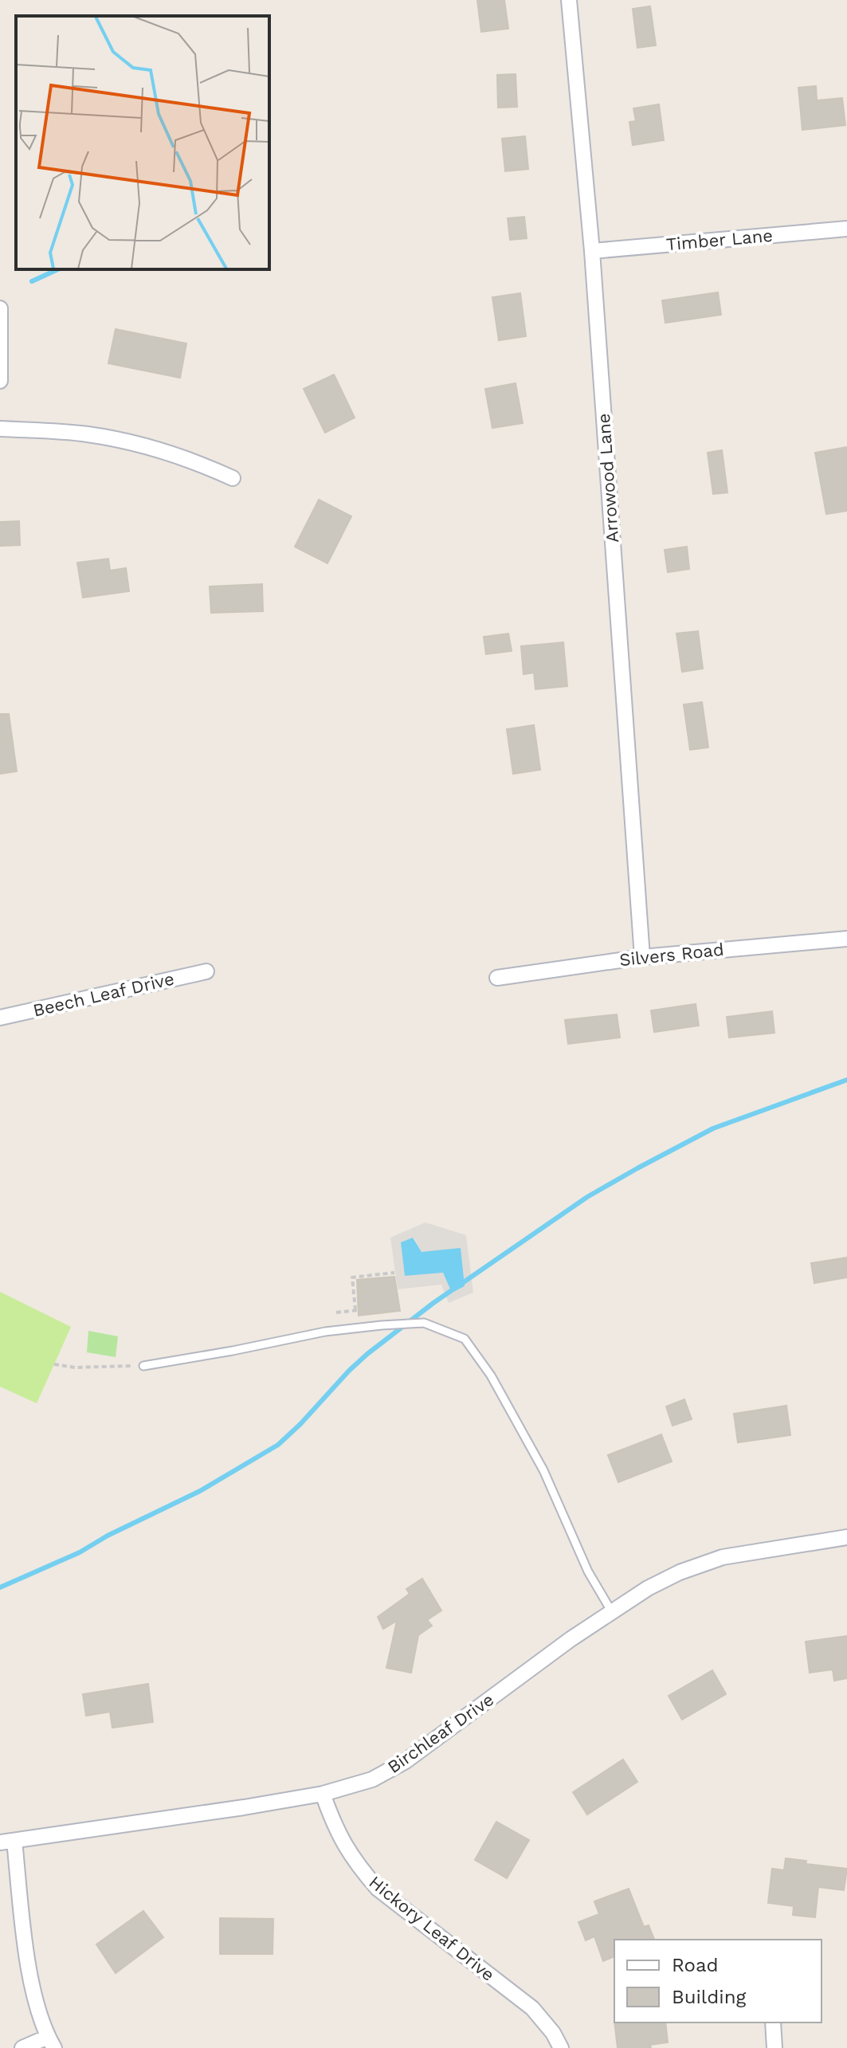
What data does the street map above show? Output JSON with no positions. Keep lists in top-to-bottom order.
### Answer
{
  "streets": {
    "street": [
      "Timber Lane",
      "Arrowood Lane",
      "Silvers Road",
      "Beech Leaf Drive",
      "Birchleaf Drive",
      "Hickory Leaf Drive"
    ]
  },
  "crossings": [
    ["Timber Lane", "Arrowood Lane"],
    ["Arrowood Lane", "Silvers Road"],
    ["Birchleaf Drive", "Hickory Leaf Drive"]
  ],
  "legend": ["Road", "Building"]
}
